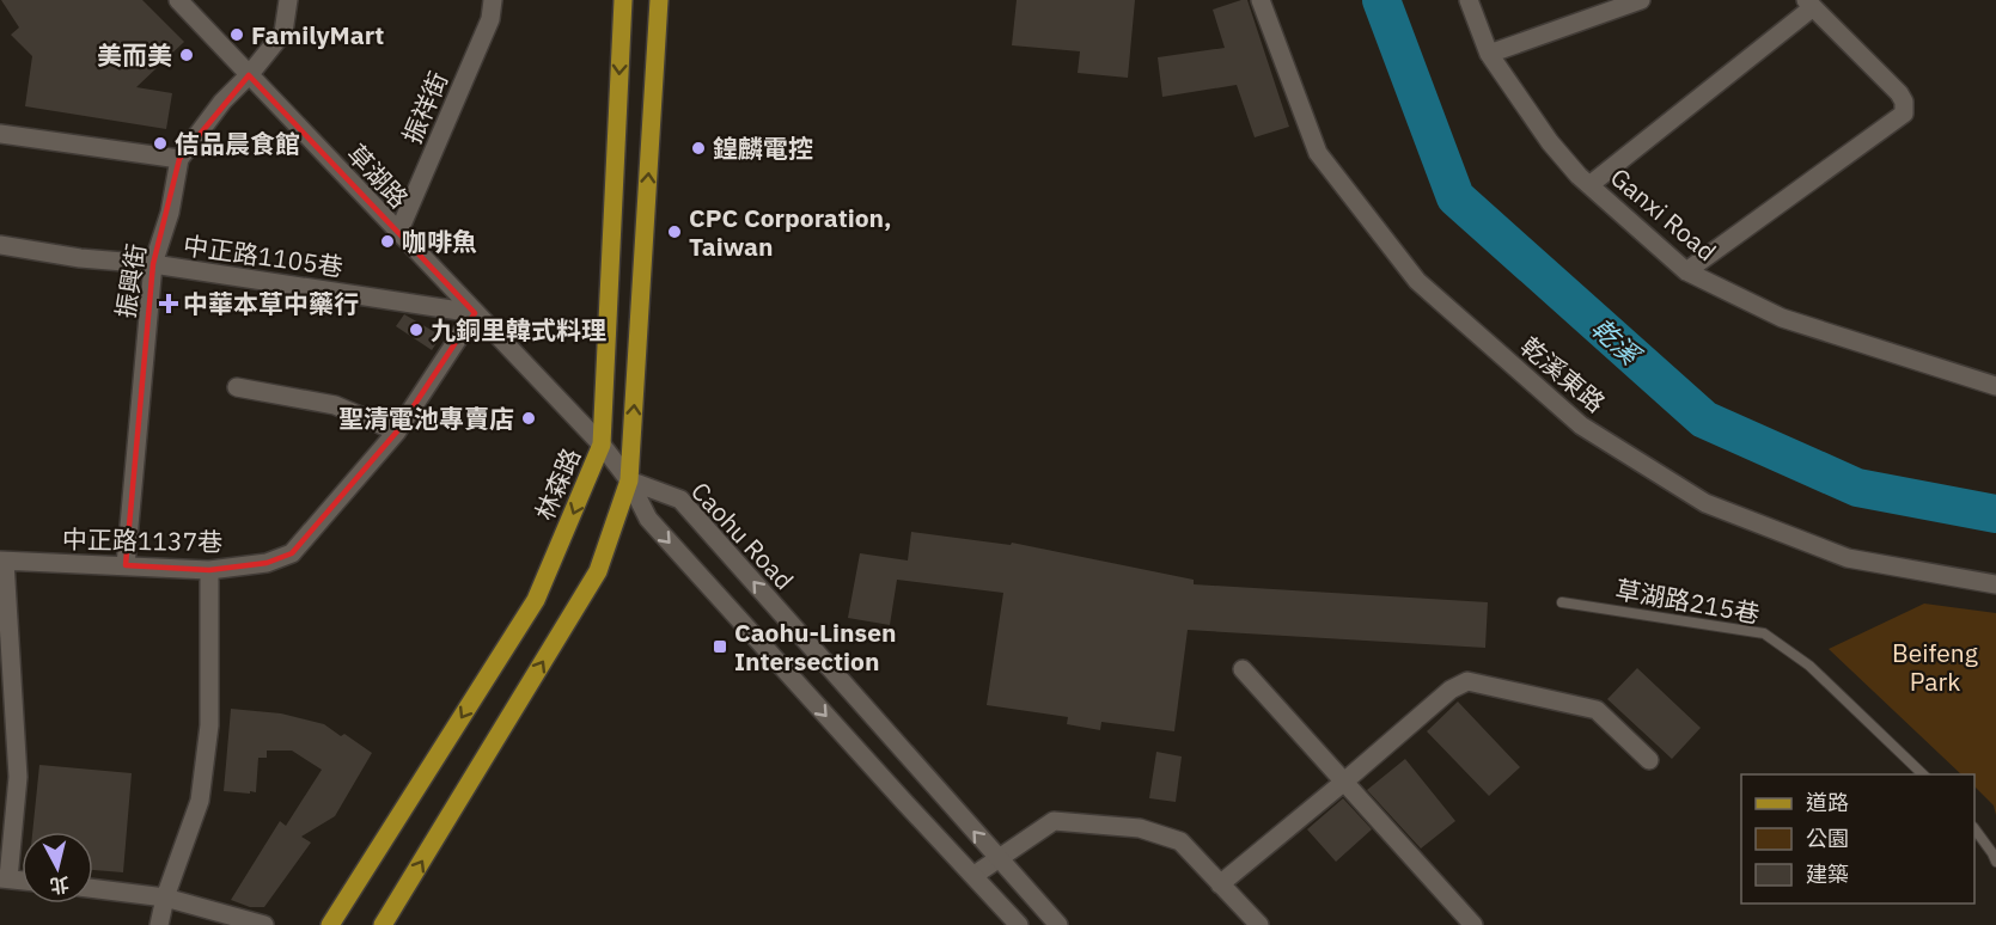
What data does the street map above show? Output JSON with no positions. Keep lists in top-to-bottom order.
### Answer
{
  "streets": {
    "main road": ["林森路"],
    "street": [
      "振祥街",
      "草湖路",
      "Ganxi Road",
      "中正路1105巷",
      "振興街",
      "乾溪東路",
      "Caohu Road",
      "中正路1137巷"
    ],
    "lane": ["草湖路215巷"]
  },
  "crossings": [
    ["振祥街", "草湖路"],
    ["草湖路", "中正路1105巷"],
    ["草湖路", "振興街"],
    ["草湖路", "林森路"],
    ["草湖路", "Caohu Road"],
    ["草湖路", "中正路1137巷"],
    ["中正路1105巷", "振興街"],
    ["中正路1105巷", "中正路1137巷"],
    ["振興街", "中正路1137巷"]
  ],
  "water": ["乾溪"],
  "parks": ["Beifeng Park"],
  "places": {
    "other": [
      "FamilyMart",
      "美而美",
      "佶品晨食館",
      "鍠麟電控",
      "CPC Corporation, Taiwan",
      "咖啡魚",
      "九銅里韓式料理",
      "聖清電池專賣店"
    ],
    "health": ["中華本草中藥行"],
    "transit": ["Caohu-Linsen Intersection"]
  },
  "legend": ["道路", "公園", "建築"],
  "north": "bottom"
}
